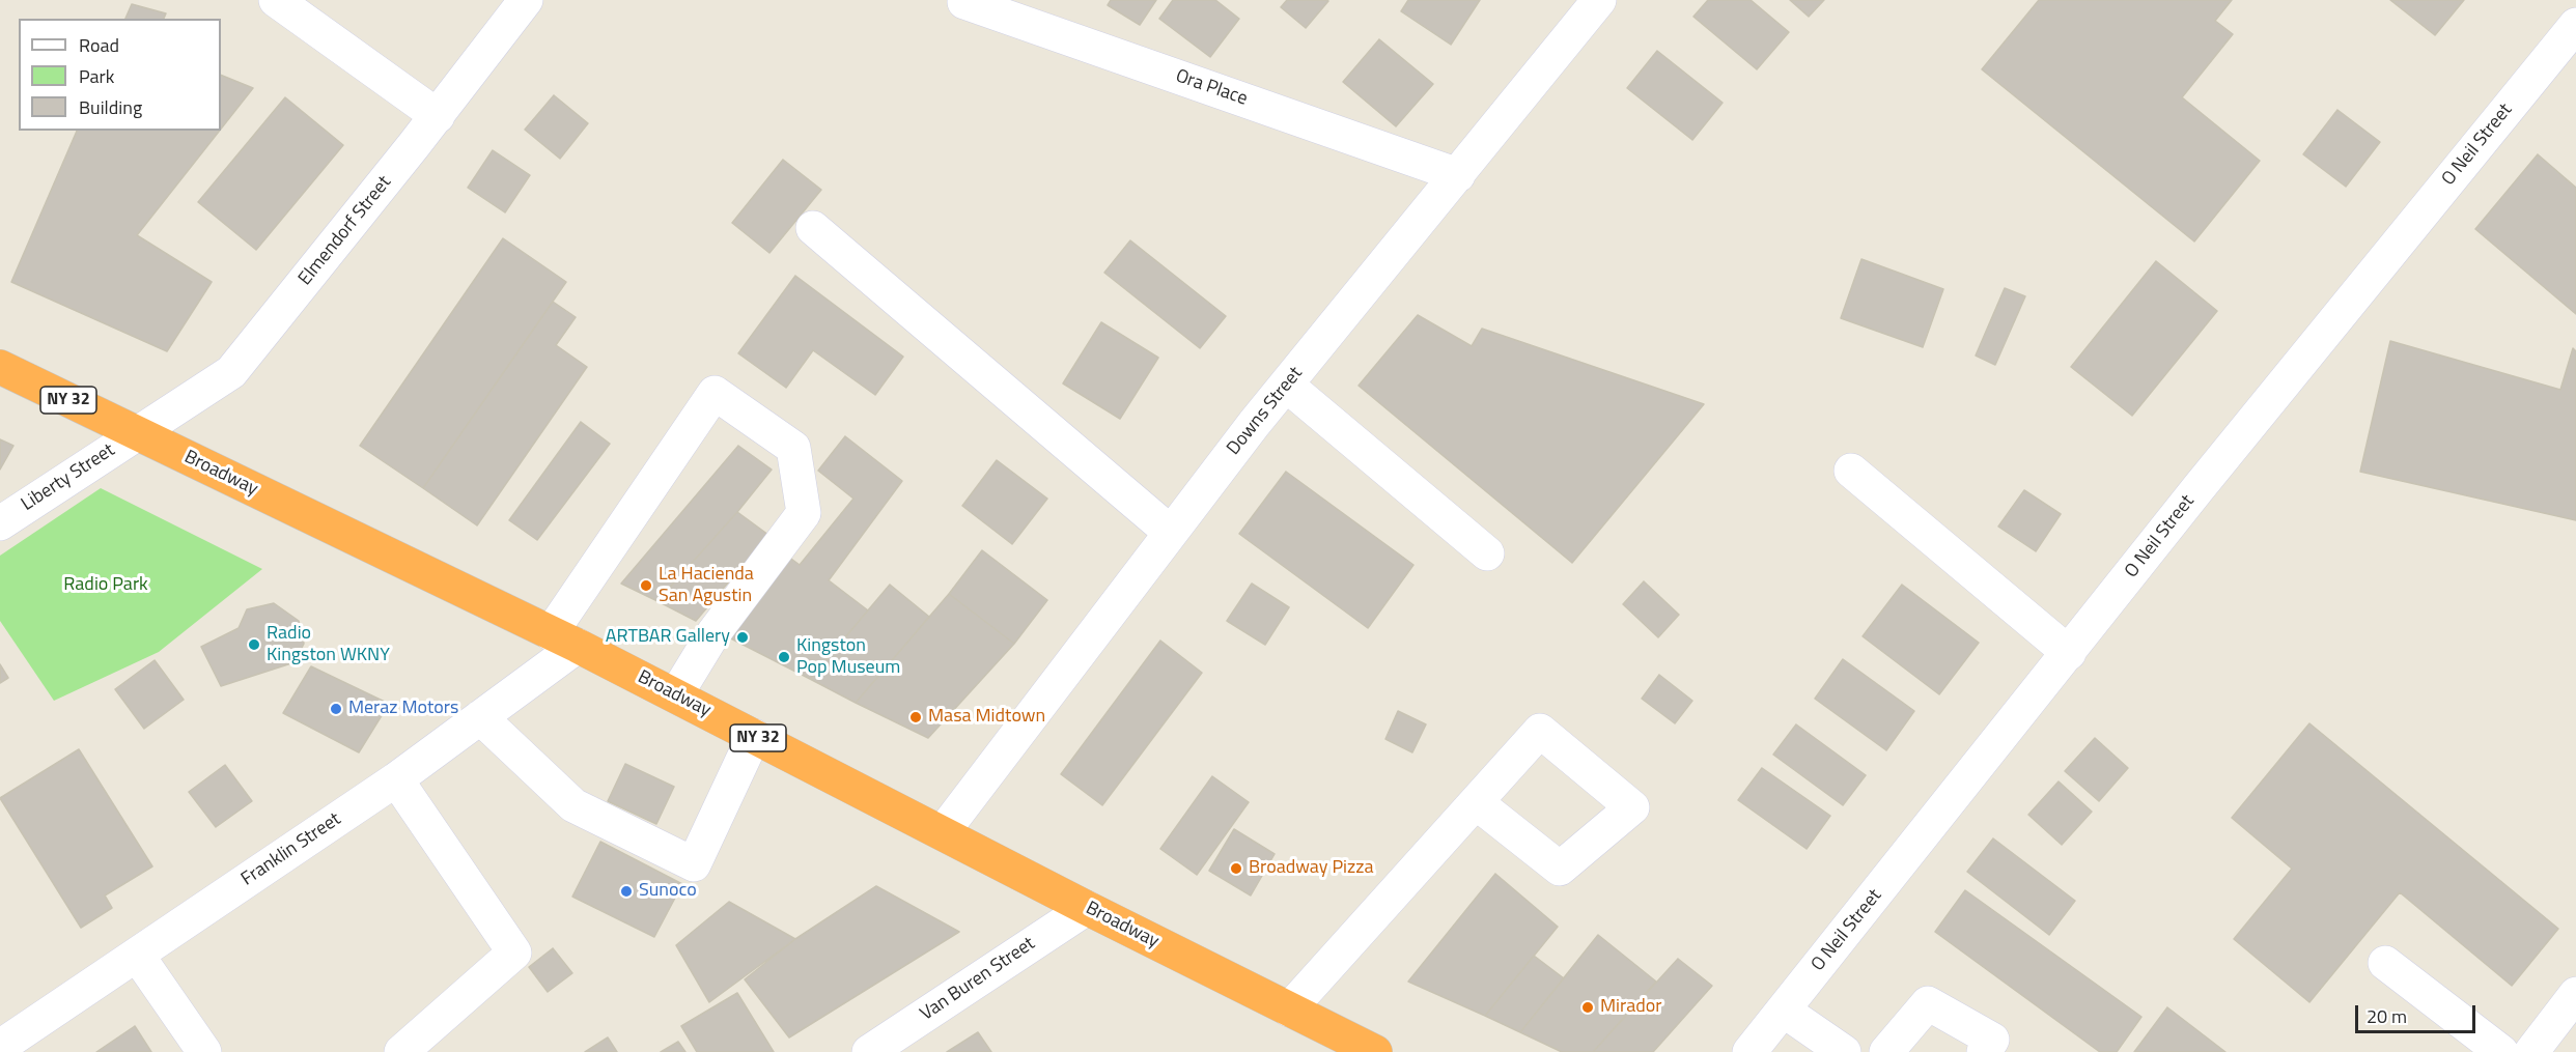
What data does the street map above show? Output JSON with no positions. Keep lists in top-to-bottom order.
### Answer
{
  "streets": {
    "highway": ["NY 32", "Broadway"],
    "street": [
      "Ora Place",
      "O Neil Street",
      "Elmendorf Street",
      "Downs Street",
      "Liberty Street",
      "Franklin Street",
      "Van Buren Street"
    ]
  },
  "crossings": [
    ["Ora Place", "Downs Street"],
    ["Elmendorf Street", "Broadway"],
    ["Elmendorf Street", "Liberty Street"],
    ["Downs Street", "Broadway"],
    ["Broadway", "Liberty Street"],
    ["Broadway", "Franklin Street"],
    ["Broadway", "Van Buren Street"]
  ],
  "parks": ["Radio Park"],
  "places": [
    "La Hacienda San Agustin",
    "ARTBAR Gallery",
    "Radio Kingston WKNY",
    "Kingston Pop Museum",
    "Meraz Motors",
    "Masa Midtown",
    "Broadway Pizza",
    "Sunoco",
    "Mirador"
  ],
  "legend": ["Road", "Park", "Building"],
  "scale_bar": "20 m"
}
